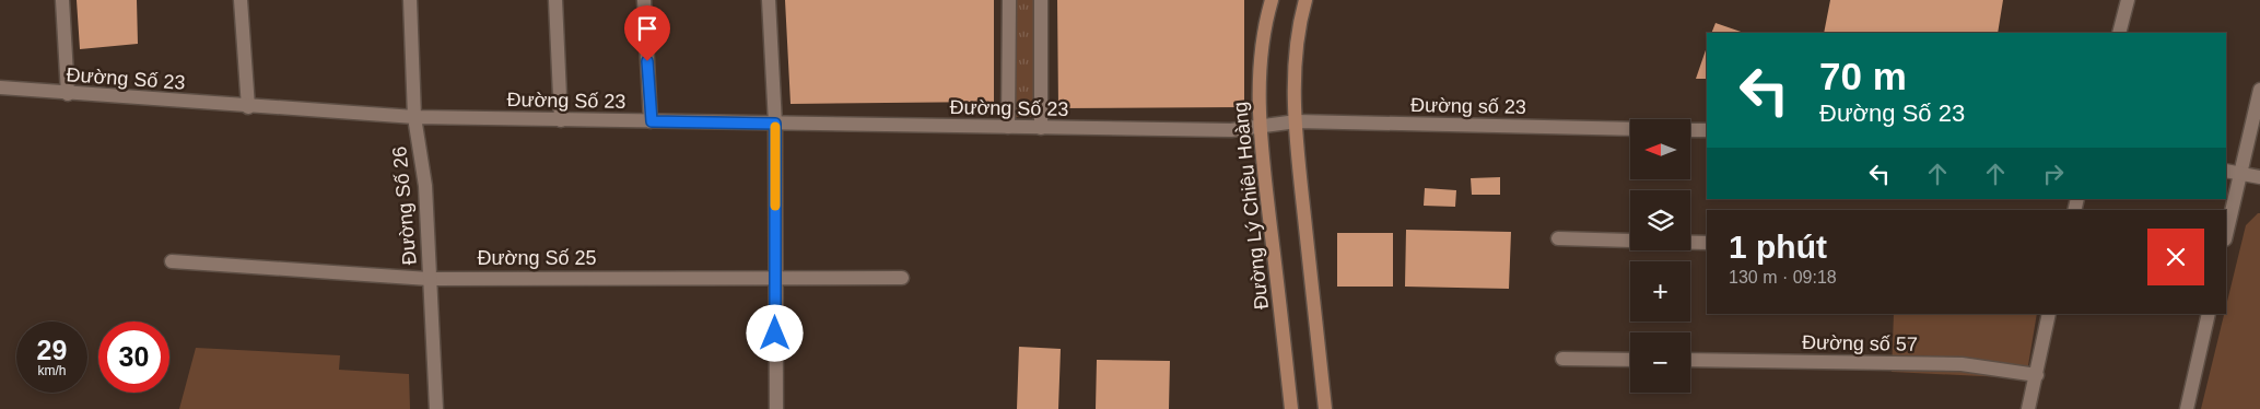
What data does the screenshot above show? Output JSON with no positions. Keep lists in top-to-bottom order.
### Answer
{
  "streets": {
    "main road": ["Đường Lý Chiêu Hoàng"],
    "street": [
      "Đường Số 23",
      "Đường số 23",
      "Đường Số 26",
      "Đường Số 25",
      "Đường số 57"
    ]
  },
  "crossings": [
    ["Đường Số 23", "Đường số 23"],
    ["Đường Số 23", "Đường Số 26"],
    ["Đường Số 23", "Đường Lý Chiêu Hoàng"],
    ["Đường Số 26", "Đường Số 25"]
  ],
  "north": "left",
  "page": {
    "turn": ["70 m", "Đường Số 23"],
    "map_buttons": ["+", "−"],
    "heading": ["1 phút", "130 m · 09:18"],
    "speed": "29 km/h",
    "limit": "30"
  }
}
